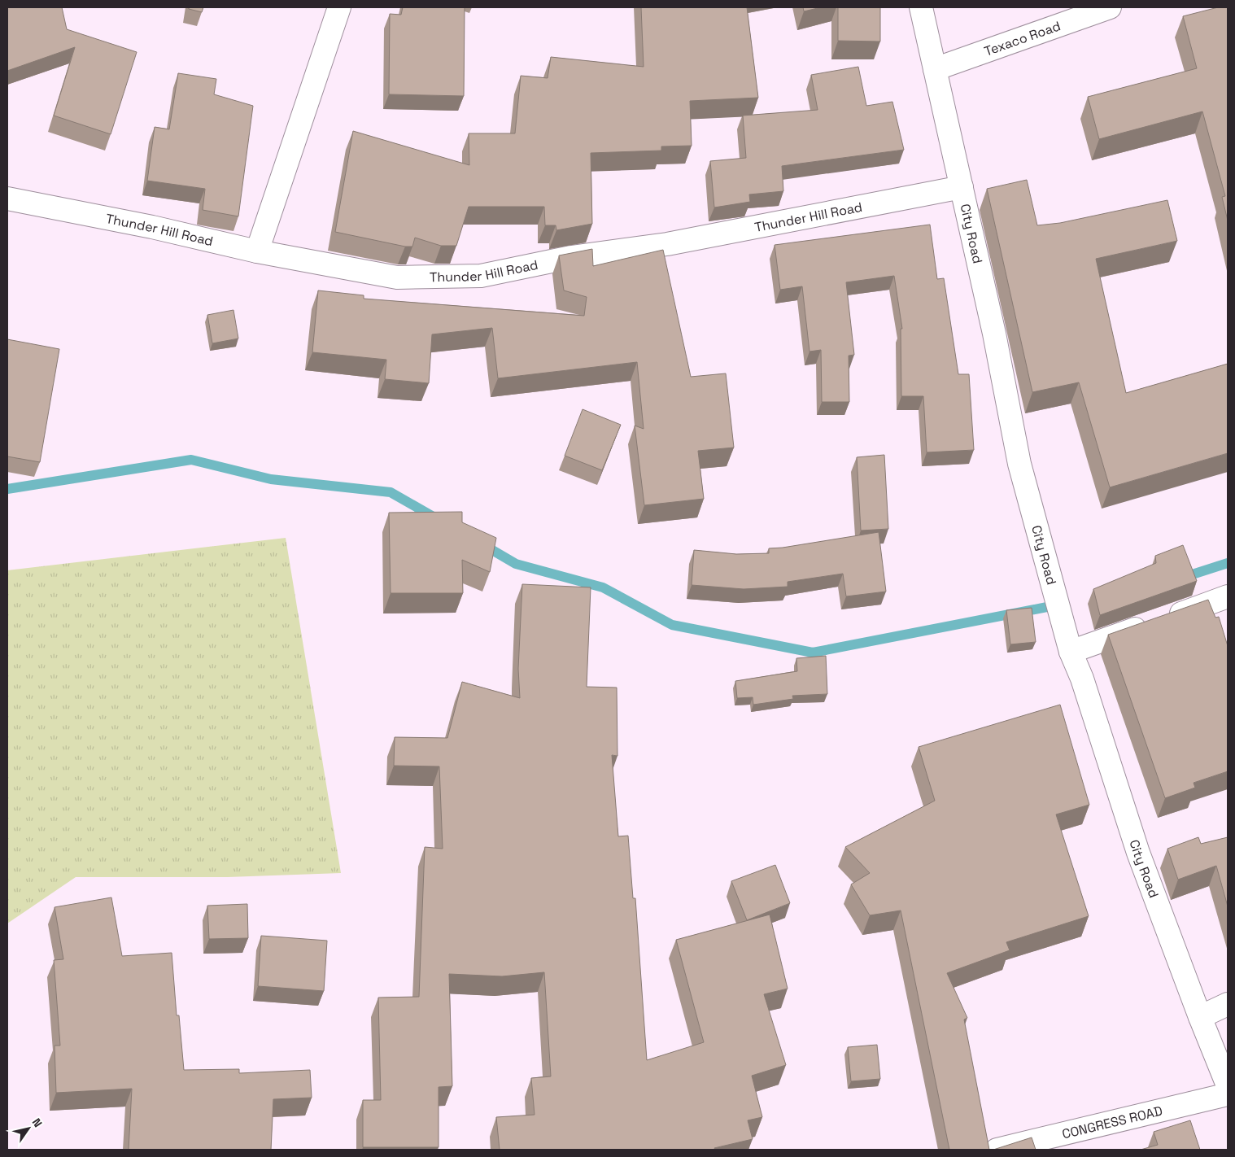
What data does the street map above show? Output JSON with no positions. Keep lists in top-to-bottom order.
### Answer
{
  "streets": {
    "street": [
      "Texaco Road",
      "Thunder Hill Road",
      "City Road",
      "CONGRESS ROAD"
    ]
  },
  "crossings": [
    ["Texaco Road", "City Road"],
    ["Thunder Hill Road", "City Road"]
  ],
  "north": "top right"
}
